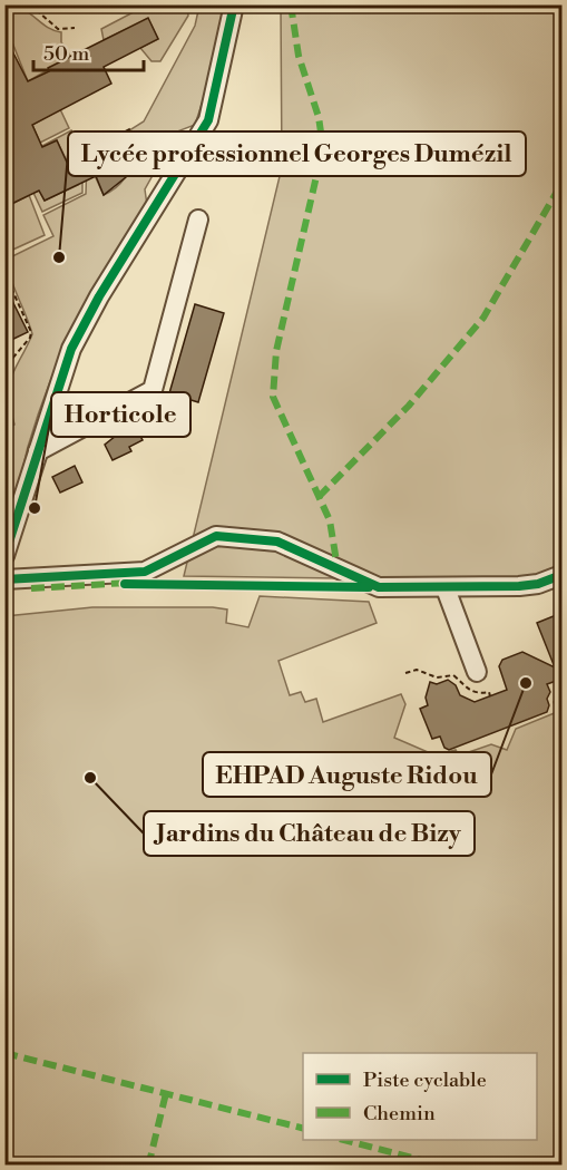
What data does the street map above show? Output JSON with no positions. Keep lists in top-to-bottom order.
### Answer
{
  "places": [
    "Lycée professionnel Georges Dumézil",
    "Horticole",
    "EHPAD Auguste Ridou",
    "Jardins du Château de Bizy"
  ],
  "legend": ["Piste cyclable", "Chemin"],
  "scale_bar": "50 m"
}
